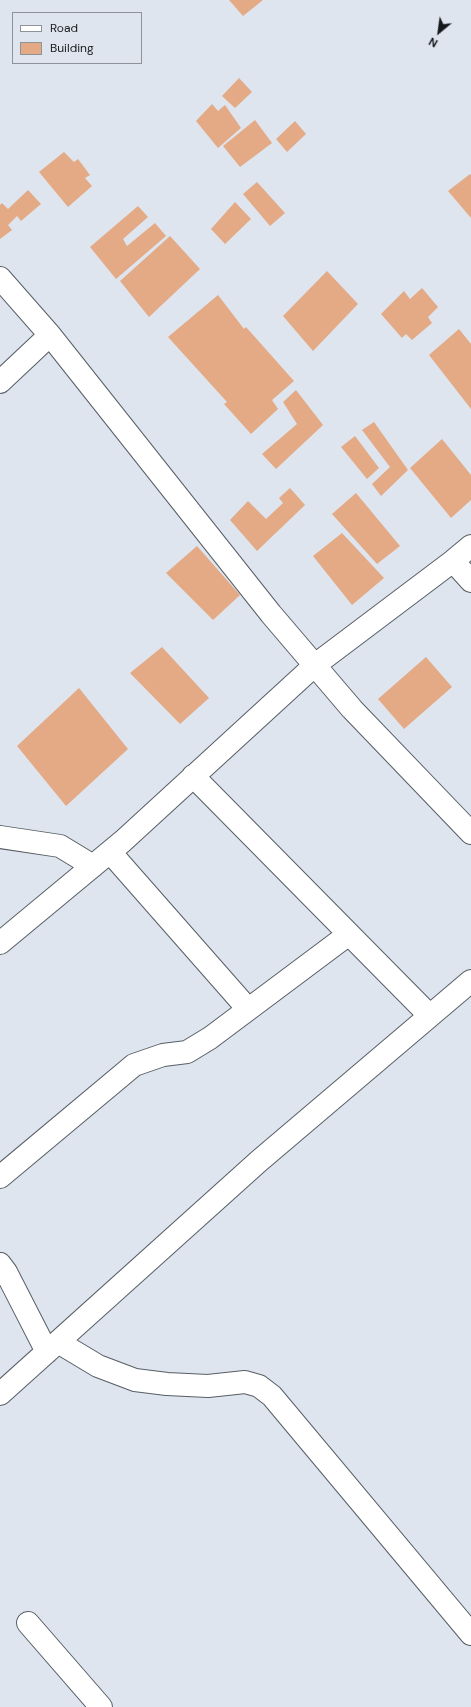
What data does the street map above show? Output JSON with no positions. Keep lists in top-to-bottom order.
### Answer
{
  "legend": ["Road", "Building"],
  "north": "bottom left"
}
